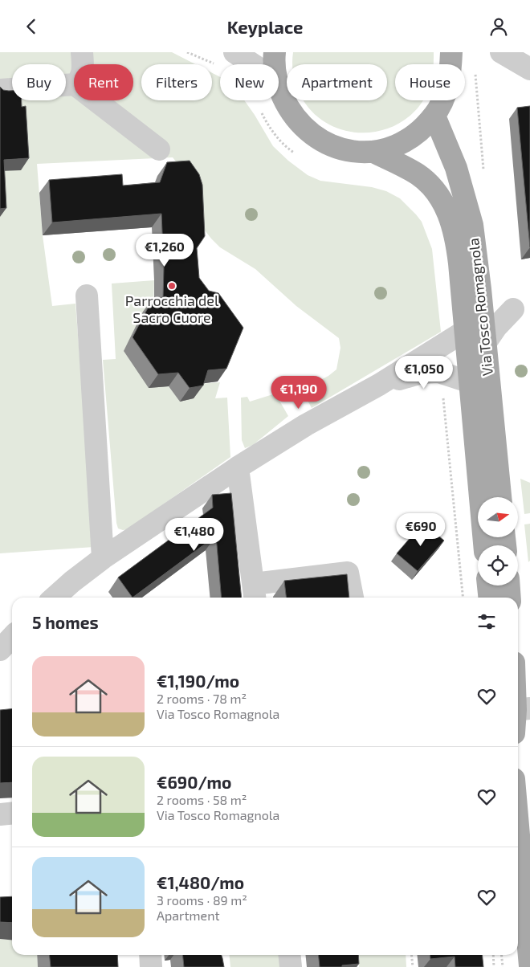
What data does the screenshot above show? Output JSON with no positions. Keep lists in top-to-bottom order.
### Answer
{
  "streets": {
    "main road": ["Via Tosco Romagnola"]
  },
  "places": ["Parrocchia del Sacro Cuore"],
  "north": "right",
  "page": {
    "header": "Keyplace",
    "chip": [
      "Buy",
      "Rent",
      "Filters",
      "New",
      "Apartment",
      "House"
    ],
    "price": [
      "€1,260",
      "€1,050",
      "€1,190",
      "€690",
      "€1,480"
    ],
    "heading": "5 homes",
    "list": [
      {
        "name": "€1,190/mo",
        "note": "2 rooms · 78 m² · Via Tosco Romagnola"
      },
      {
        "name": "€690/mo",
        "note": "2 rooms · 58 m² · Via Tosco Romagnola"
      },
      {
        "name": "€1,480/mo",
        "note": "3 rooms · 89 m² · Apartment"
      }
    ]
  }
}
